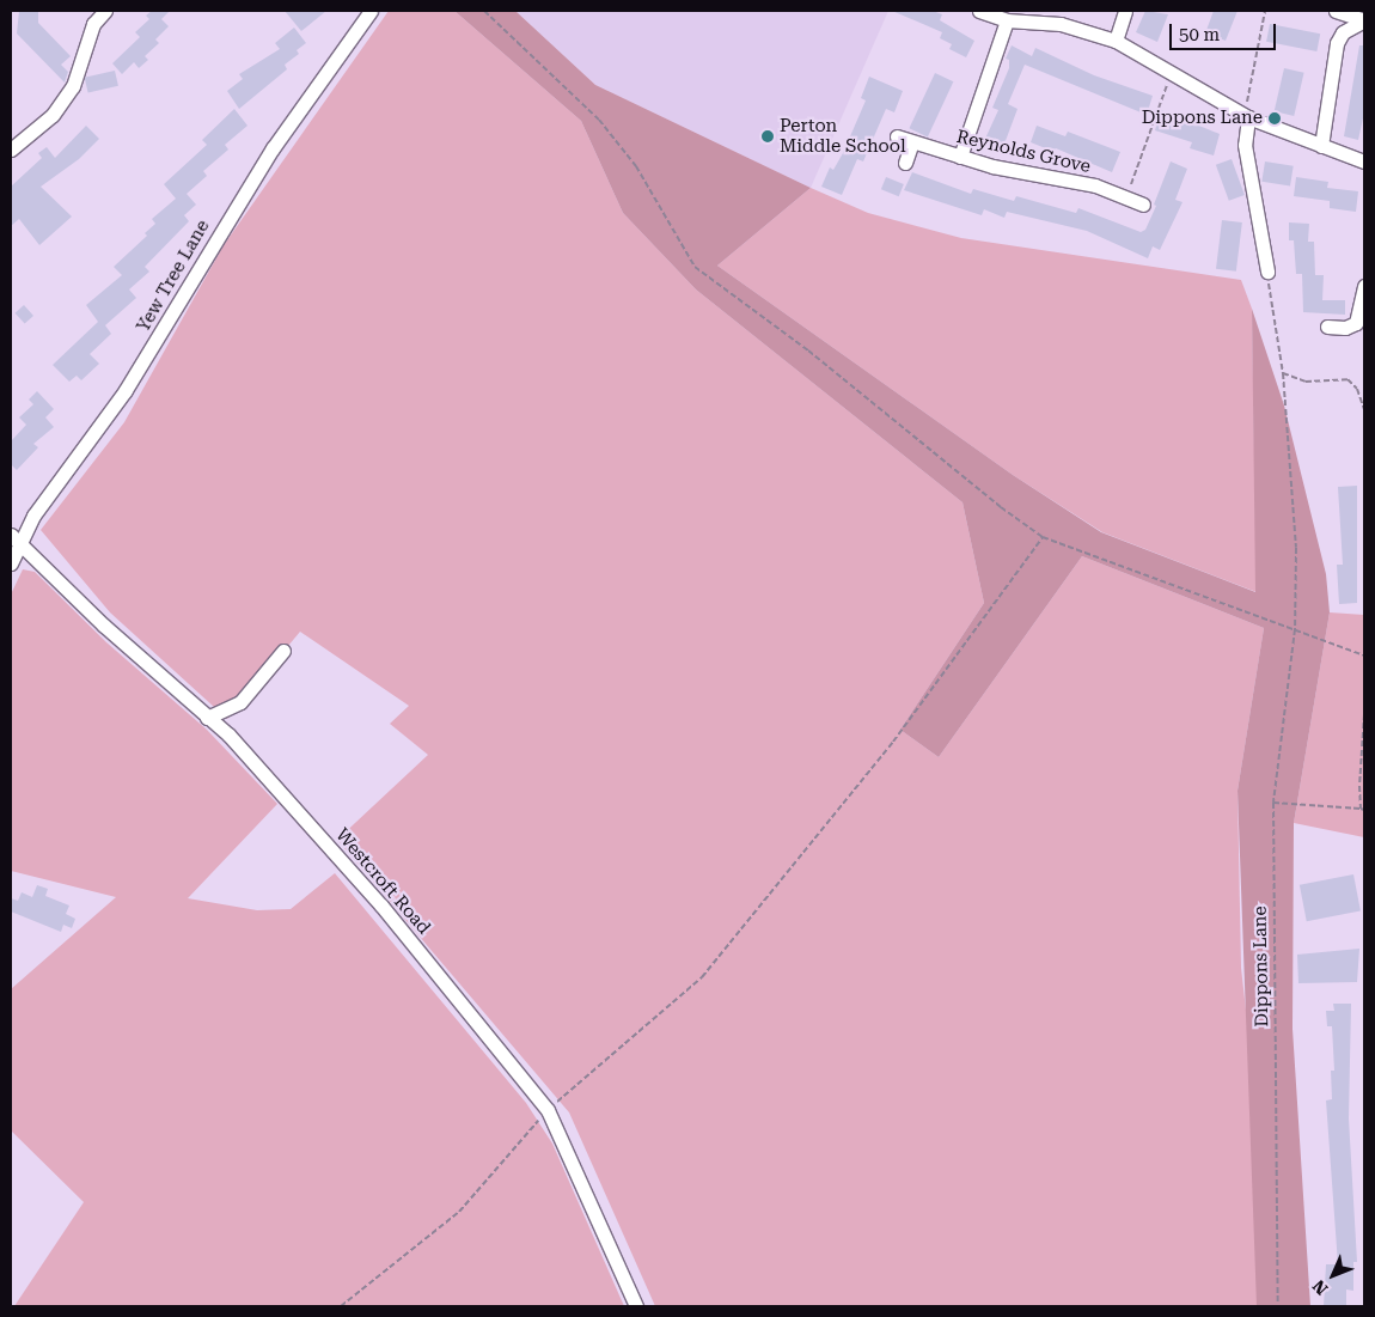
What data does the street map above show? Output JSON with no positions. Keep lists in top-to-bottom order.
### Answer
{
  "streets": {
    "street": ["Reynolds Grove", "Yew Tree Lane", "Westcroft Road"],
    "path": ["Dippons Lane"]
  },
  "crossings": [
    ["Yew Tree Lane", "Westcroft Road"]
  ],
  "places": ["Dippons Lane", "Perton Middle School"],
  "scale_bar": "50 m",
  "north": "bottom left"
}
